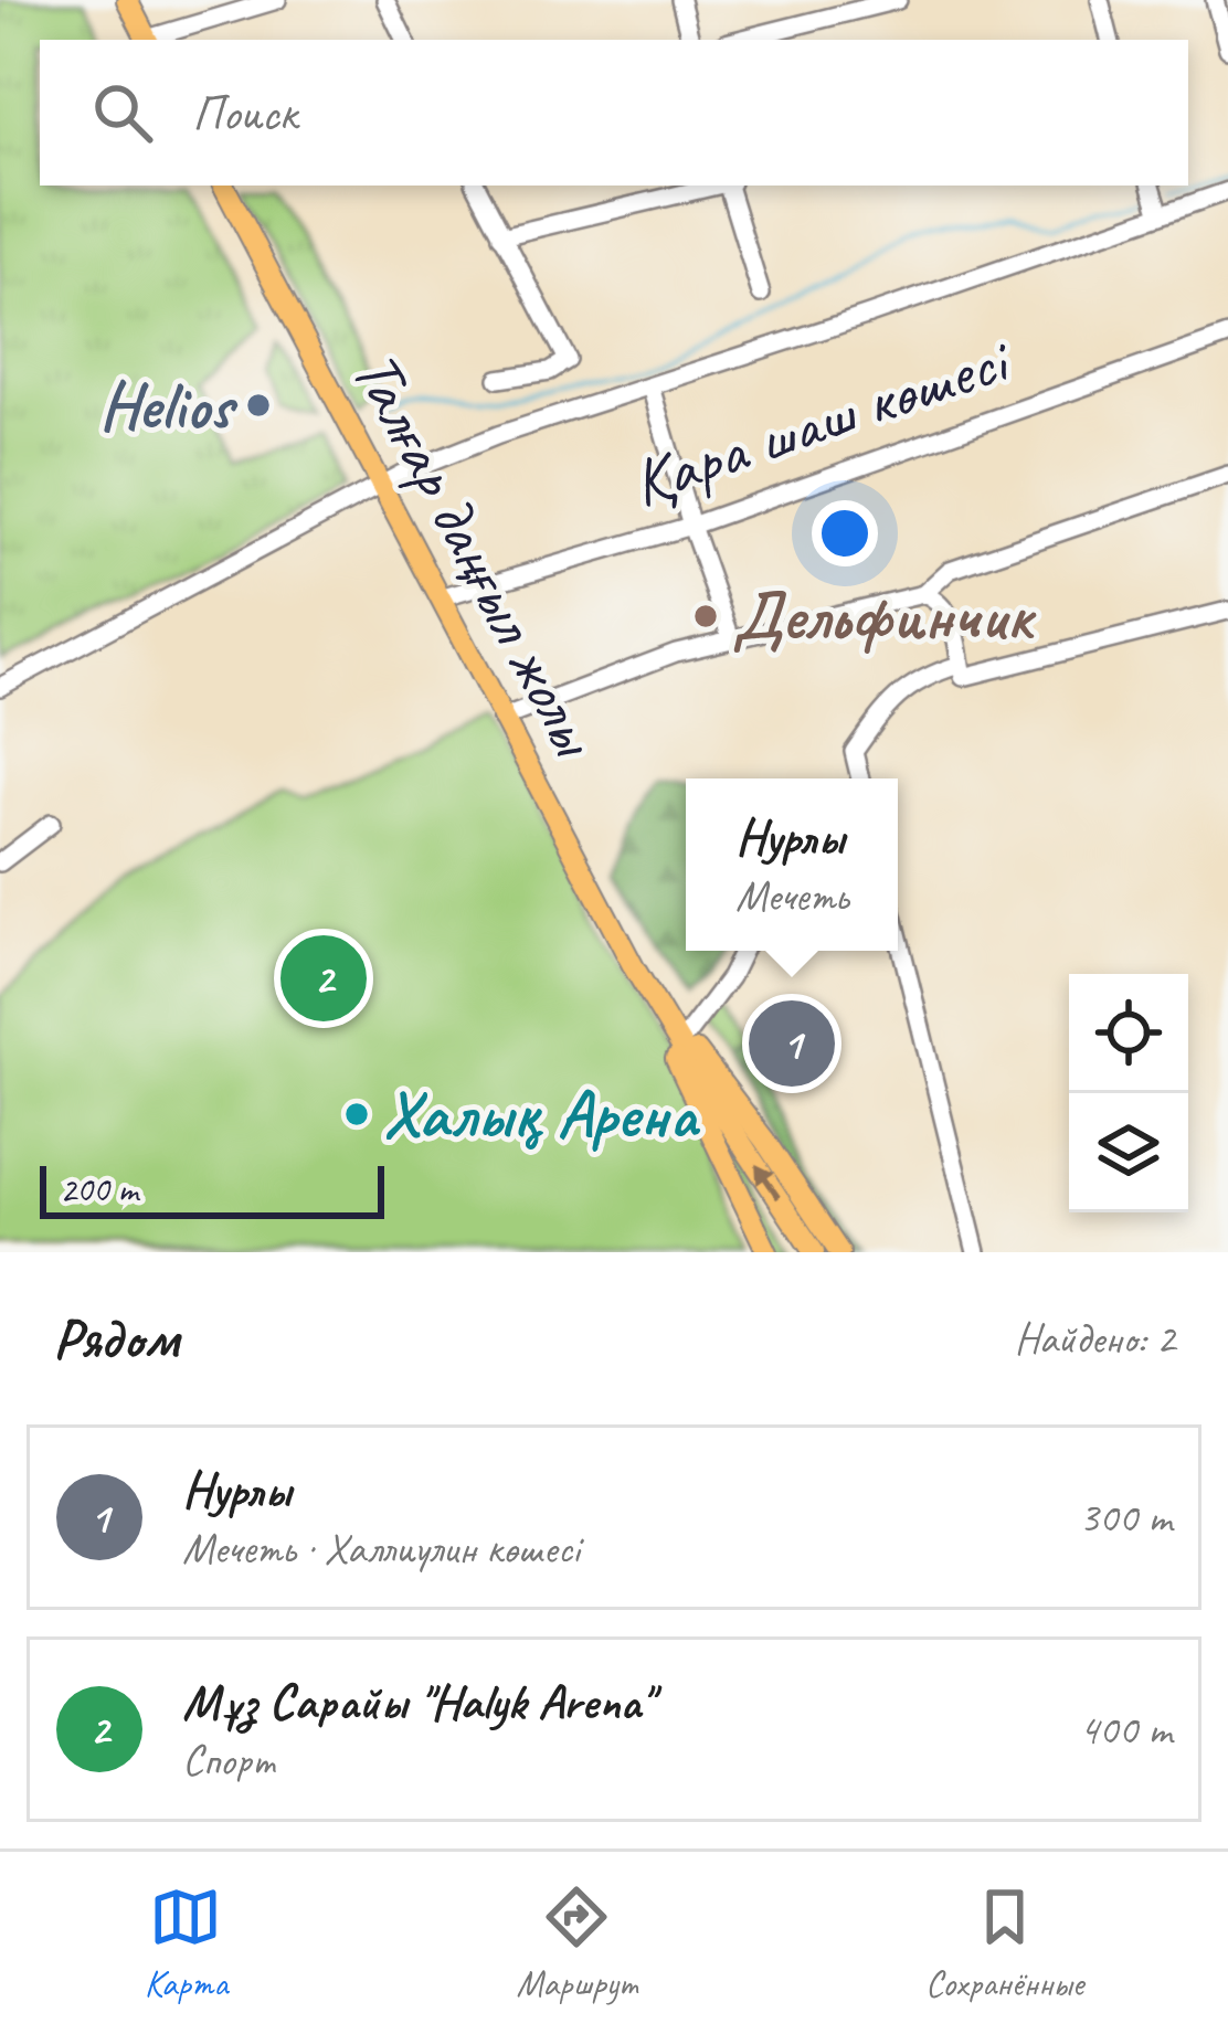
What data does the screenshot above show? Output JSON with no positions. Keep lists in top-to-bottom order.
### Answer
{
  "streets": {
    "main road": ["Талғар даңғыл жолы"],
    "street": ["Қара шаш көшесі"]
  },
  "crossings": [
    ["Қара шаш көшесі", "Талғар даңғыл жолы"]
  ],
  "places": ["Helios", "Дельфинчик", "Халық Арена"],
  "scale_bar": "200 m",
  "page": {
    "search": "Поиск",
    "popup": ["Нурлы", "Мечеть"],
    "pins": ["2", "1"],
    "scale": "200 m",
    "heading": ["Рядом", "Найдено: 2"],
    "list": [
      {
        "mark": "1",
        "name": "Нурлы",
        "note": "Мечеть · Халлиулин көшесі",
        "value": "300 m"
      },
      {
        "mark": "2",
        "name": "Мұз Сарайы \"Halyk Arena\"",
        "note": "Спорт",
        "value": "400 m"
      }
    ],
    "nav": ["Карта", "Маршрут", "Сохранённые"]
  }
}
